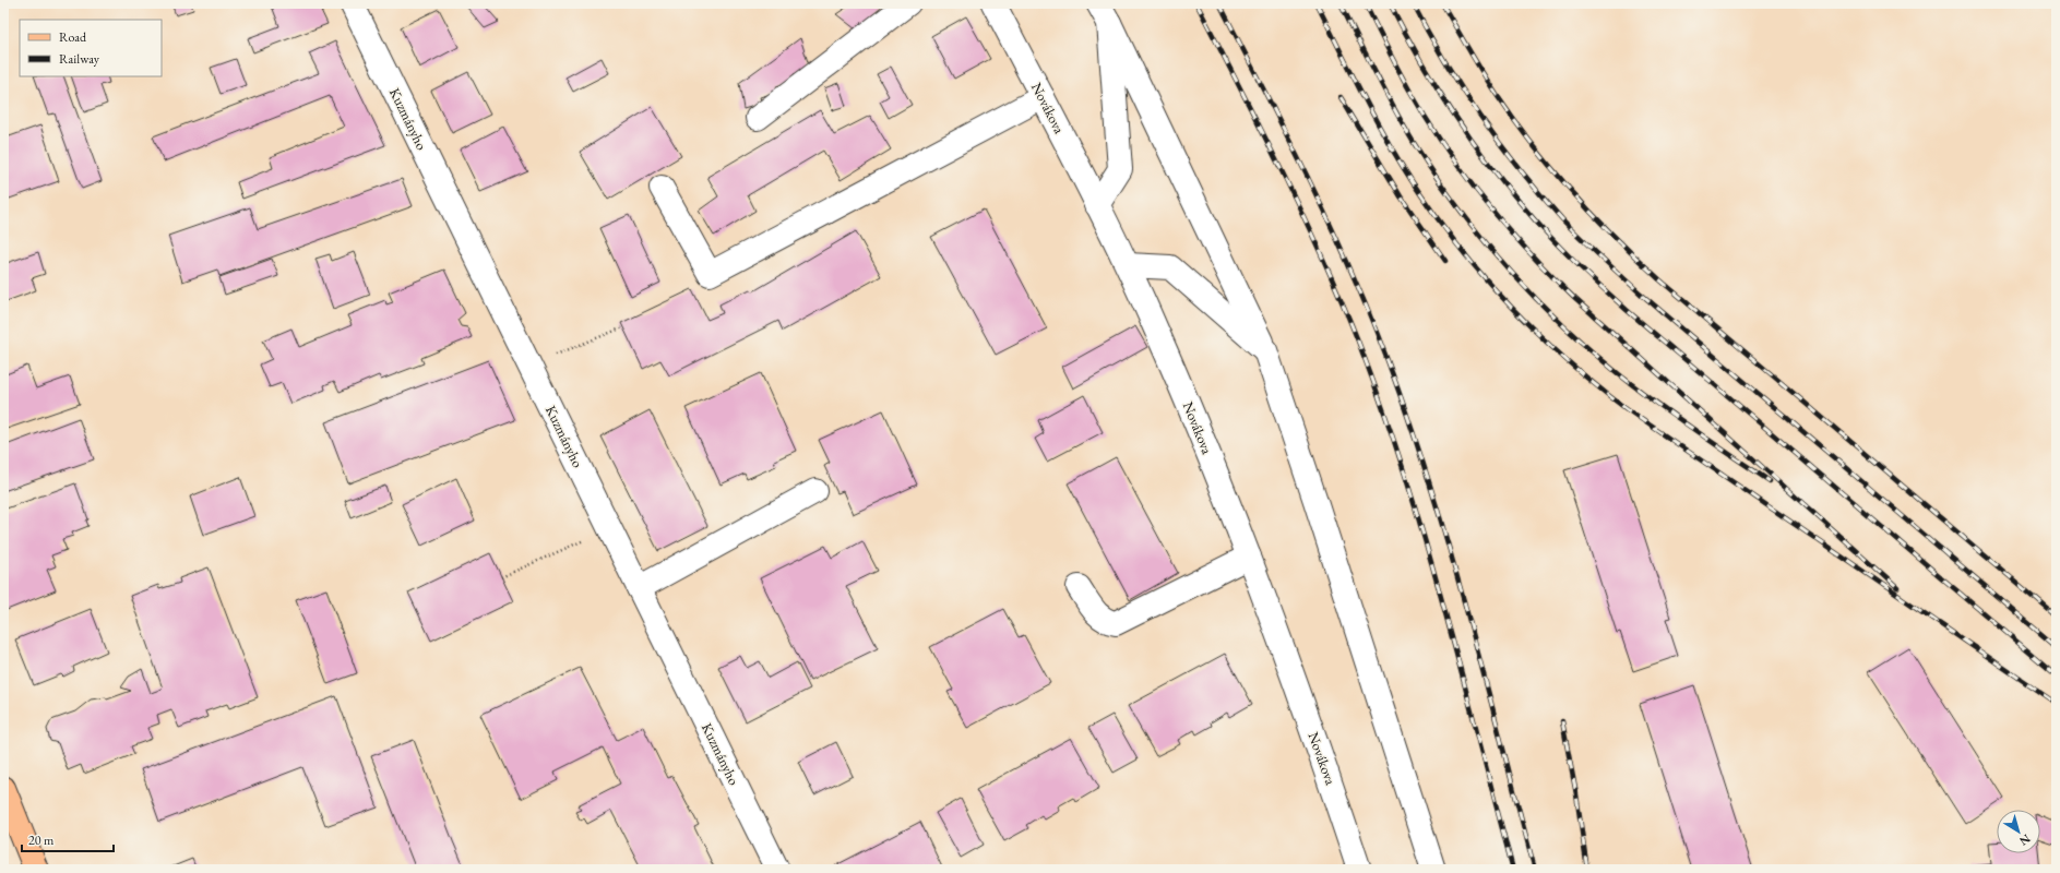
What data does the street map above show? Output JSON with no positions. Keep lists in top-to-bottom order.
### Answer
{
  "streets": {
    "street": ["Novákova", "Kuzmányho"]
  },
  "legend": ["Road", "Railway"],
  "scale_bar": "20 m",
  "north": "bottom right"
}
